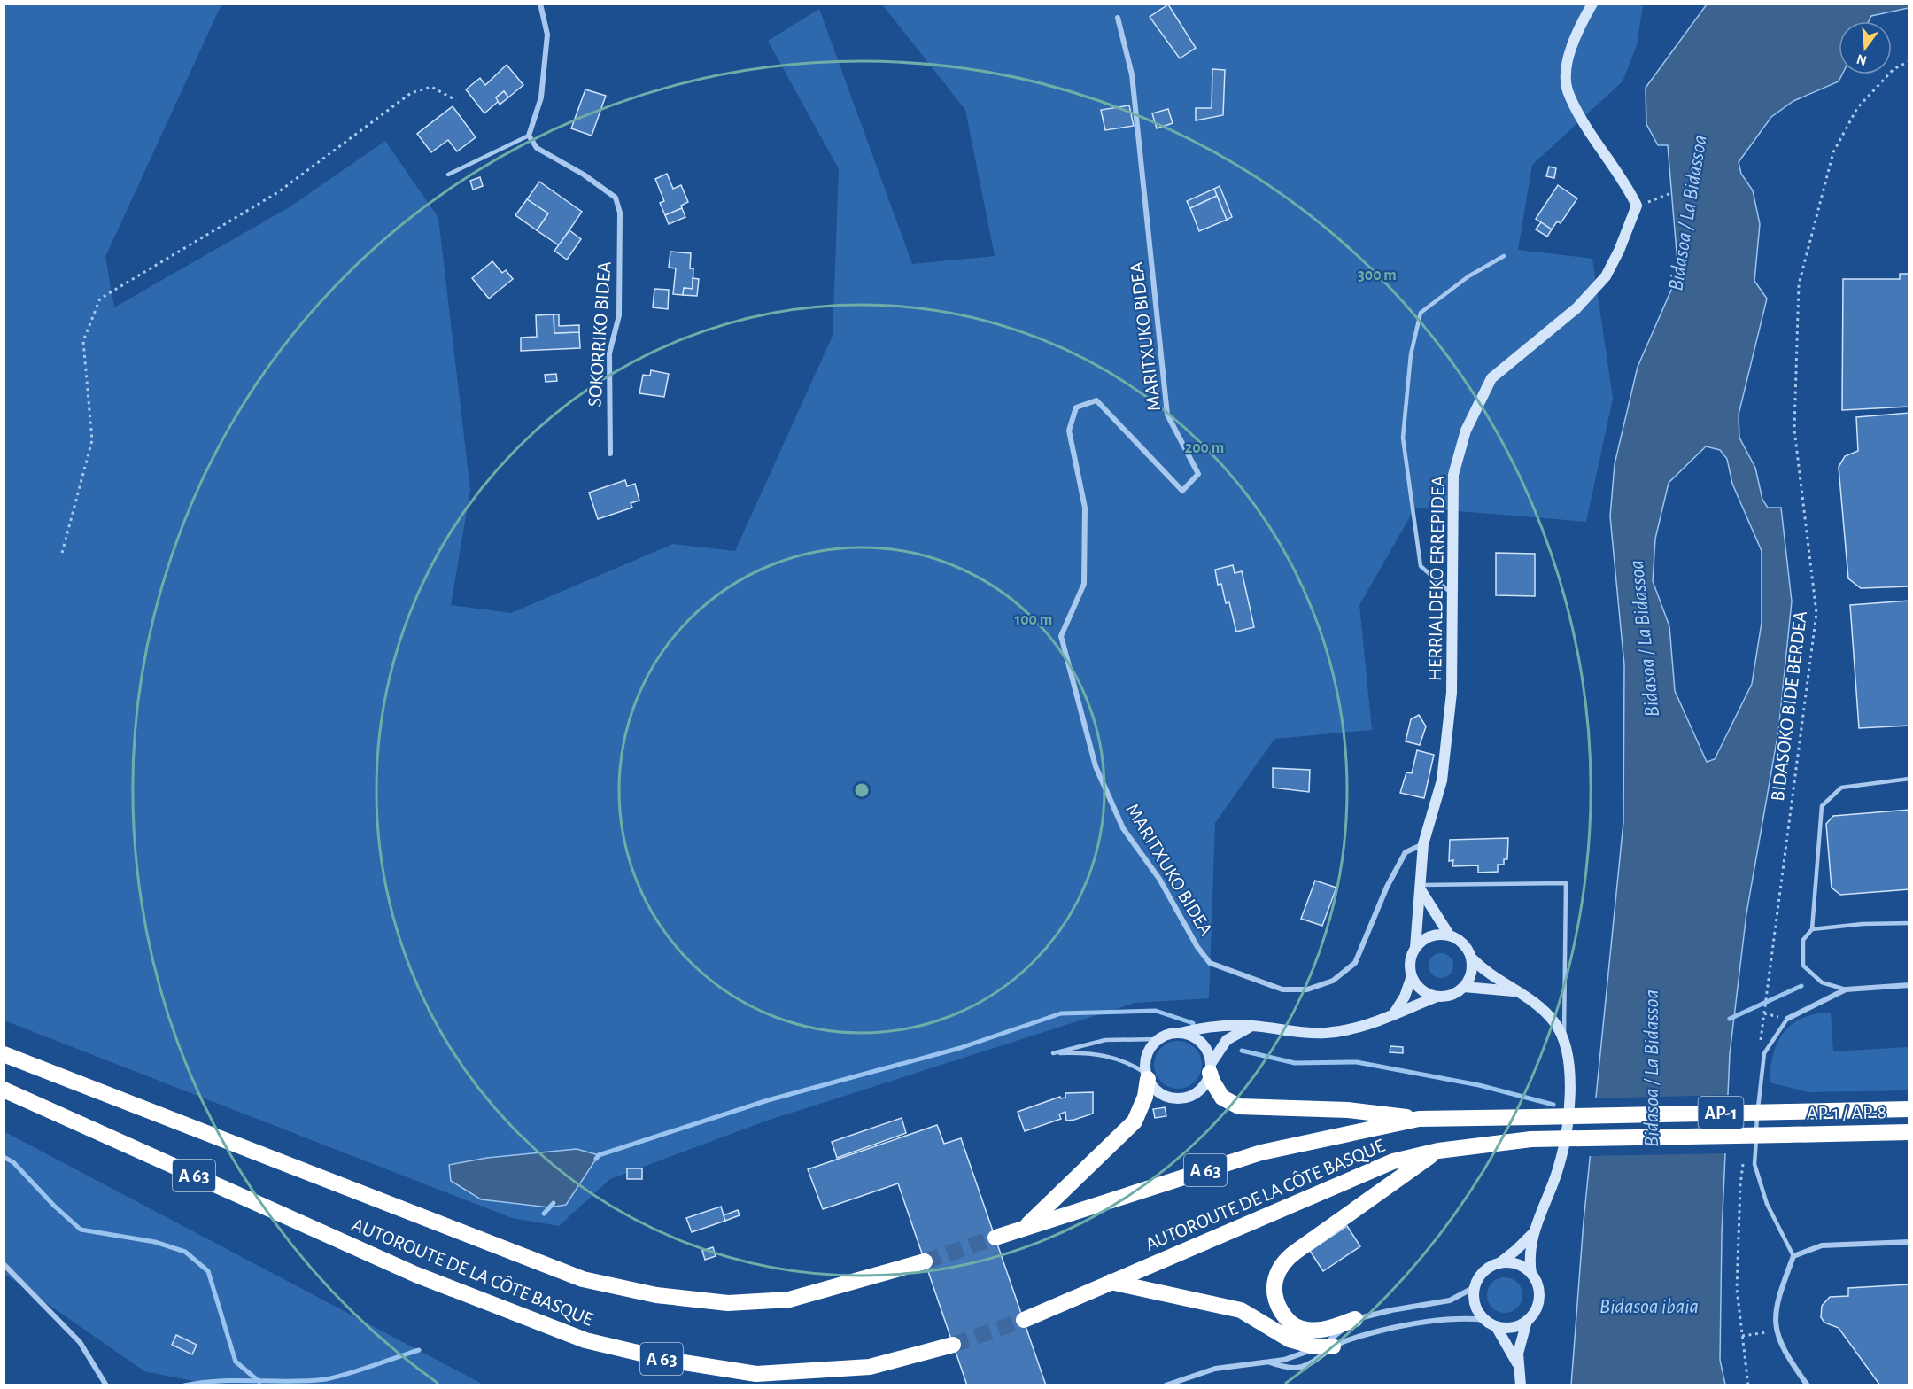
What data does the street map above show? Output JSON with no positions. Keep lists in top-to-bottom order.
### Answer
{
  "streets": {
    "highway": [
      "AP-1 / AP-8",
      "AP-1",
      "A 63",
      "AUTOROUTE DE LA CÔTE BASQUE"
    ],
    "street": ["SOKORRIKO BIDEA", "MARITXUKO BIDEA", "HERRIALDEKO ERREPIDEA"],
    "path": ["BIDASOKO BIDE BERDEA"]
  },
  "crossings": [
    ["MARITXUKO BIDEA", "HERRIALDEKO ERREPIDEA"],
    ["AP-1 / AP-8", "AUTOROUTE DE LA CÔTE BASQUE"],
    ["AP-1", "AUTOROUTE DE LA CÔTE BASQUE"]
  ],
  "water": ["Bidasoa / La Bidassoa", "Bidasoa ibaia"],
  "north": "bottom",
  "rings": ["300 m", "200 m", "100 m"]
}
